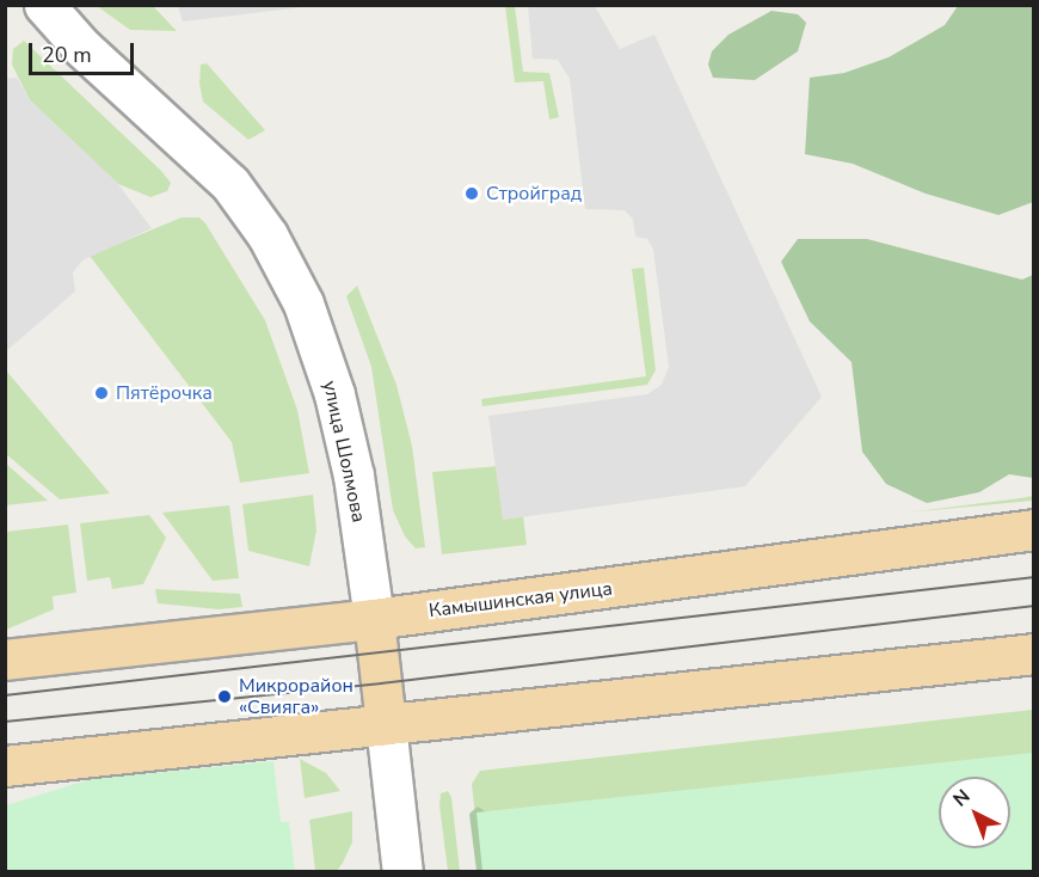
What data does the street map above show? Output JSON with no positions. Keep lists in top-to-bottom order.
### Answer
{
  "streets": {
    "main road": ["улица Шолмова", "Камышинская улица"]
  },
  "crossings": [
    ["улица Шолмова", "Камышинская улица"]
  ],
  "places": ["Стройград", "Пятёрочка", "Микрорайон «Свияга»"],
  "scale_bar": "20 m",
  "north": "top left"
}
